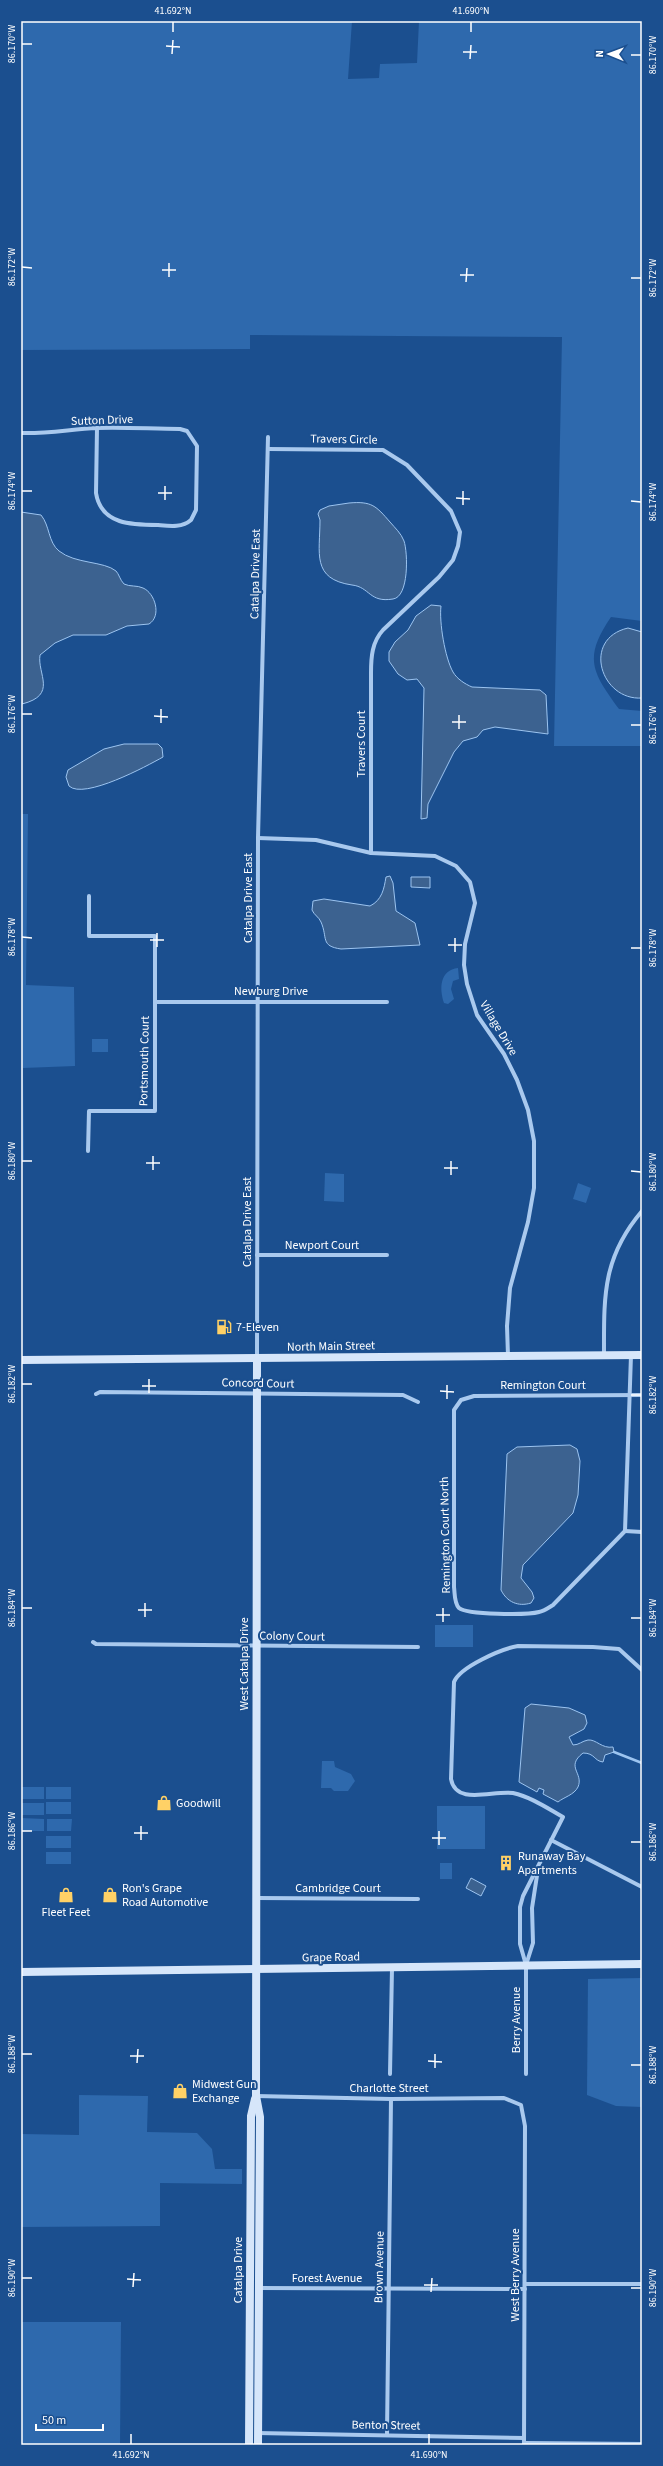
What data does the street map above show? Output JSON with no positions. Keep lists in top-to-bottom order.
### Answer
{
  "streets": {
    "street": [
      "Sutton Drive",
      "Travers Circle",
      "Catalpa Drive East",
      "Travers Court",
      "Newburg Drive",
      "Village Drive",
      "Portsmouth Court",
      "Newport Court",
      "North Main Street",
      "Concord Court",
      "Remington Court",
      "Remington Court North",
      "Colony Court",
      "West Catalpa Drive",
      "Cambridge Court",
      "Grape Road",
      "Berry Avenue",
      "Charlotte Street",
      "Brown Avenue",
      "Catalpa Drive",
      "West Berry Avenue",
      "Forest Avenue",
      "Benton Street"
    ]
  },
  "crossings": [
    ["Travers Circle", "Catalpa Drive East"],
    ["Travers Circle", "Travers Court"],
    ["Catalpa Drive East", "Newburg Drive"],
    ["Catalpa Drive East", "Village Drive"],
    ["Catalpa Drive East", "Newport Court"],
    ["Catalpa Drive East", "North Main Street"],
    ["Catalpa Drive East", "West Catalpa Drive"],
    ["Travers Court", "Village Drive"],
    ["Newburg Drive", "Portsmouth Court"],
    ["Village Drive", "North Main Street"],
    ["North Main Street", "West Catalpa Drive"],
    ["Concord Court", "West Catalpa Drive"],
    ["Remington Court", "Remington Court North"],
    ["Colony Court", "West Catalpa Drive"],
    ["West Catalpa Drive", "Cambridge Court"],
    ["West Catalpa Drive", "Grape Road"],
    ["West Catalpa Drive", "Catalpa Drive"],
    ["Grape Road", "Berry Avenue"],
    ["Grape Road", "Catalpa Drive"],
    ["Charlotte Street", "Brown Avenue"],
    ["Charlotte Street", "Catalpa Drive"],
    ["Charlotte Street", "West Berry Avenue"],
    ["Brown Avenue", "Forest Avenue"],
    ["Brown Avenue", "Benton Street"],
    ["Catalpa Drive", "Forest Avenue"],
    ["Catalpa Drive", "Benton Street"],
    ["West Berry Avenue", "Forest Avenue"],
    ["West Berry Avenue", "Benton Street"]
  ],
  "places": {
    "fuel station": ["7-Eleven"],
    "shop": [
      "Goodwill",
      "Fleet Feet",
      "Ron's Grape Road Automotive",
      "Midwest Gun Exchange"
    ],
    "building": ["Runaway Bay Apartments"]
  },
  "scale_bar": "50 m",
  "north": "left",
  "coordinates": [
    "41.692°N",
    "41.690°N",
    "86.170°W",
    "86.172°W",
    "86.174°W",
    "86.176°W",
    "86.178°W",
    "86.180°W",
    "86.182°W",
    "86.184°W",
    "86.186°W",
    "86.188°W",
    "86.190°W"
  ]
}
